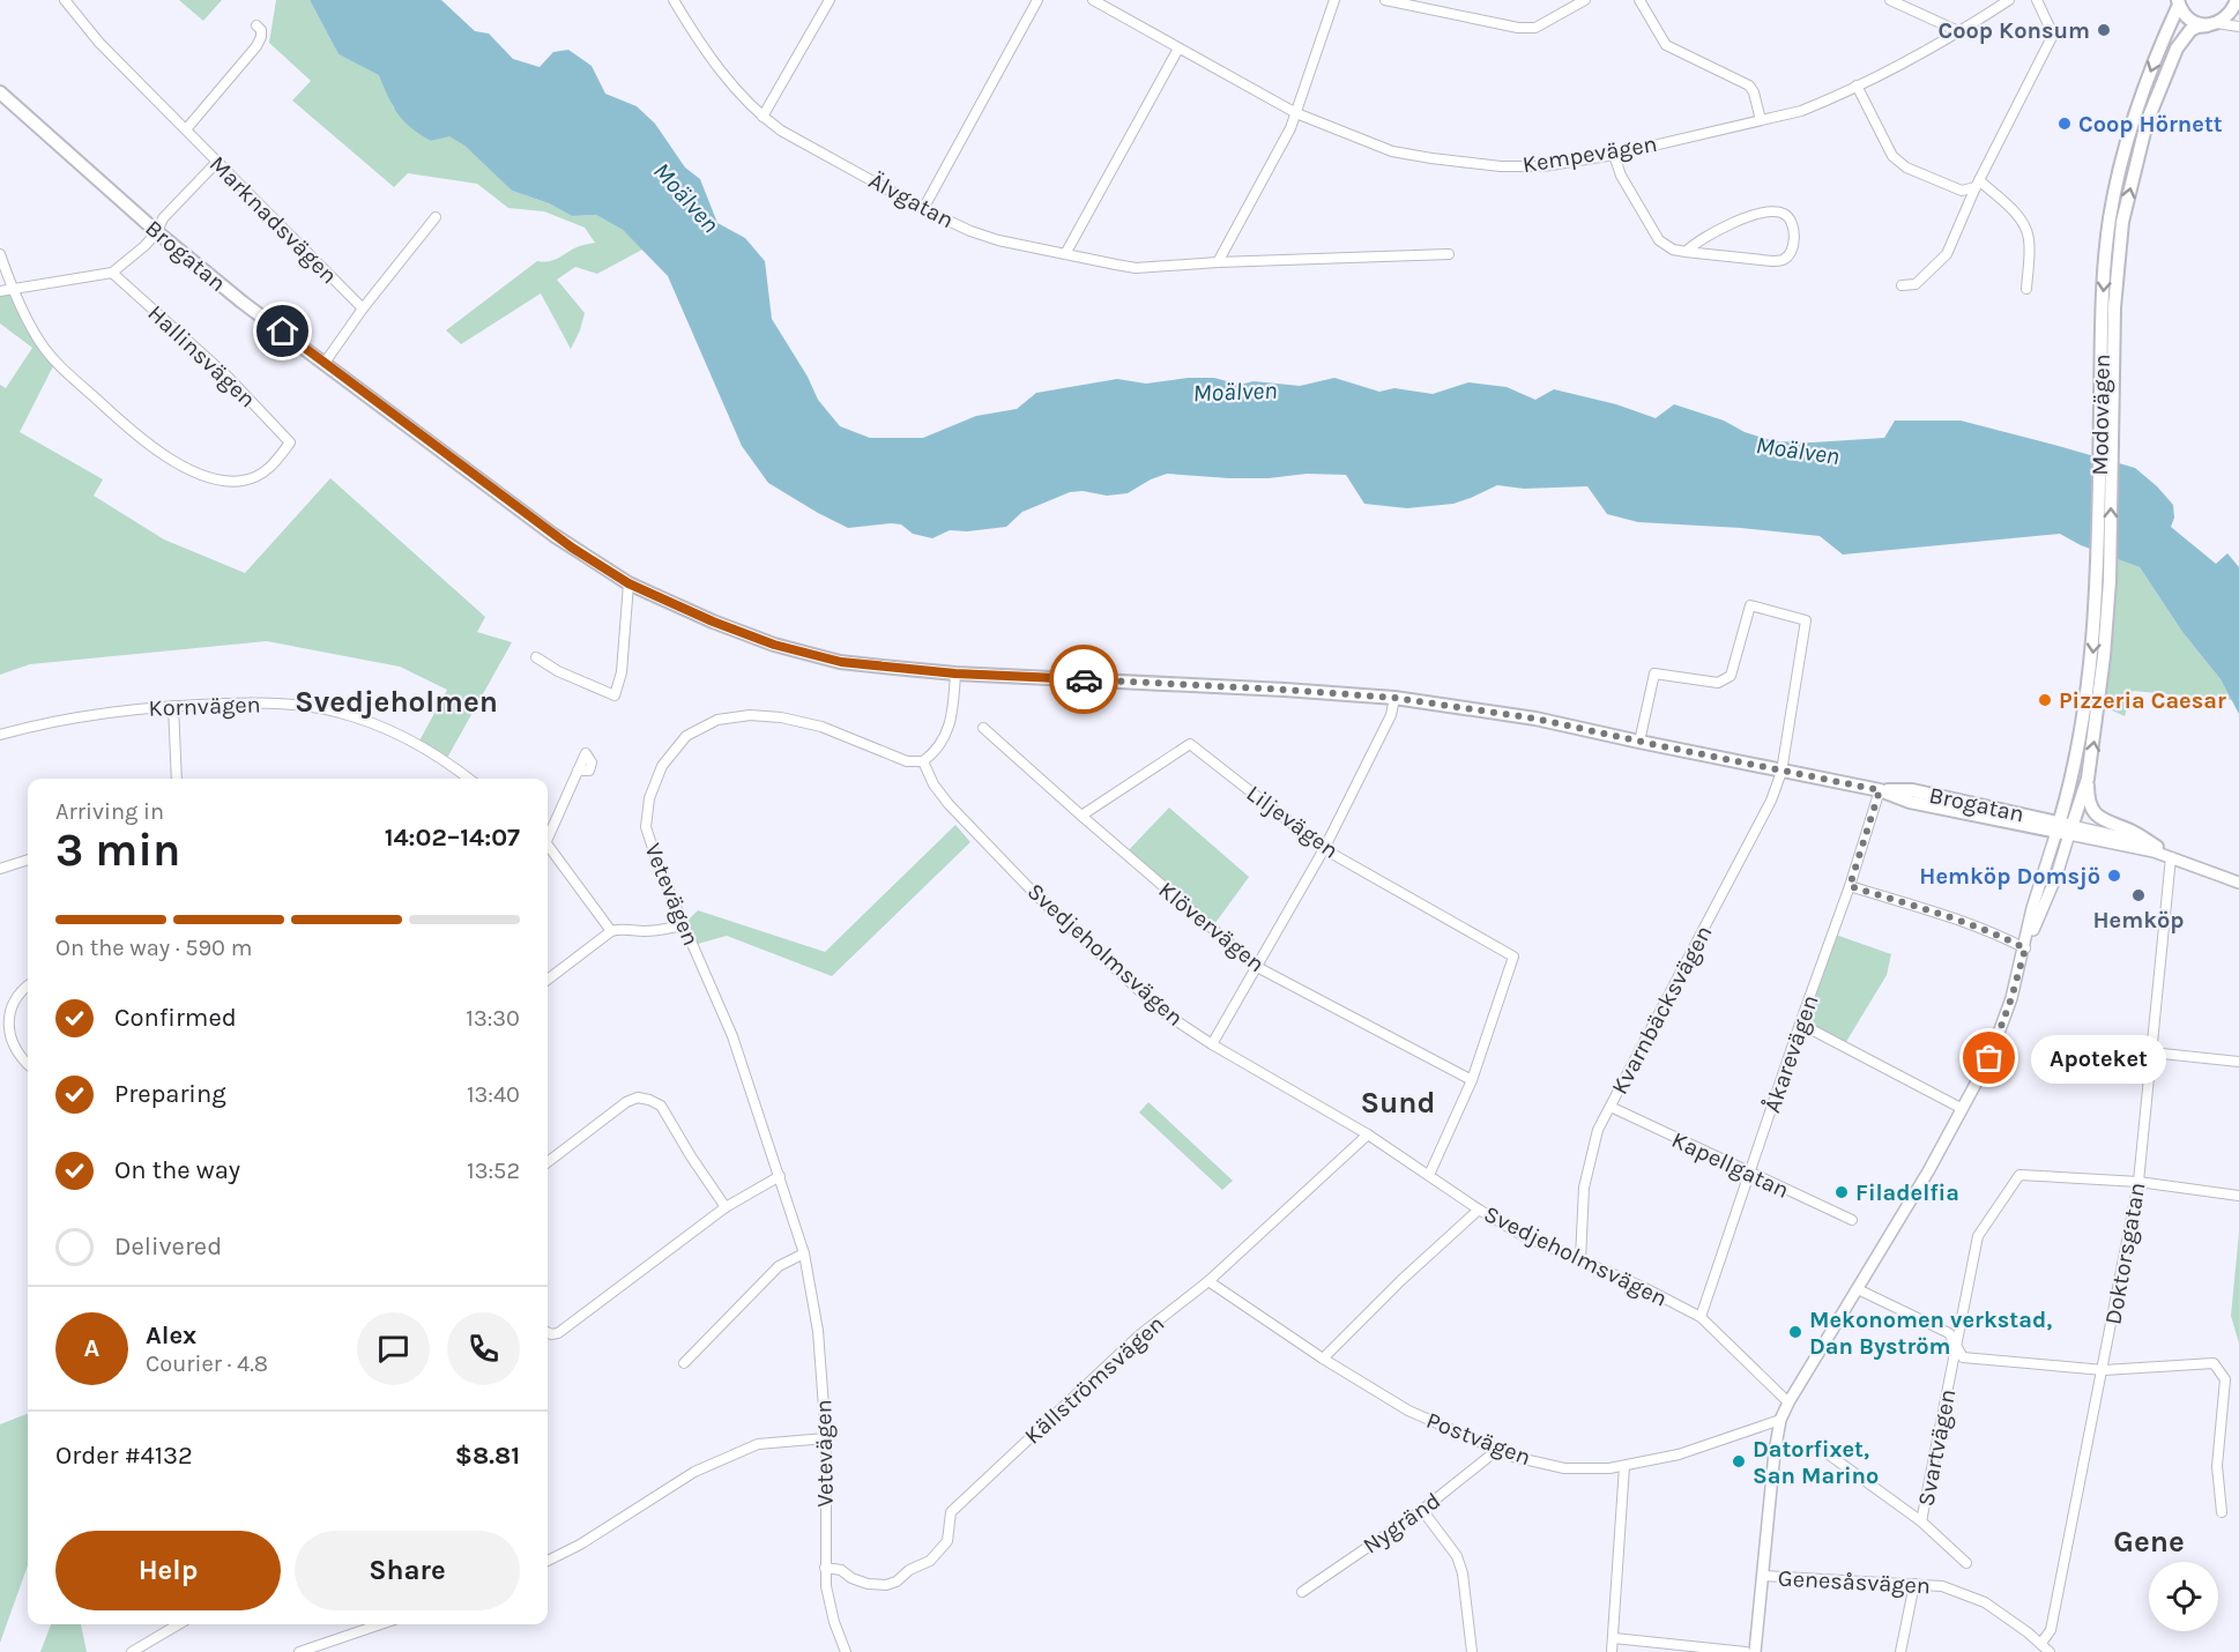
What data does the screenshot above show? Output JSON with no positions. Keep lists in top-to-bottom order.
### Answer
{
  "streets": {
    "main road": ["Brogatan", "Modovägen"],
    "street": [
      "Kempevägen",
      "Älvgatan",
      "Marknadsvägen",
      "Hallinsvägen",
      "Kornvägen",
      "Liljevägen",
      "Vetevägen",
      "Klövervägen",
      "Svedjeholmsvägen",
      "Kvarnbäcksvägen",
      "Åkarevägen",
      "Kapellgatan",
      "Doktorsgatan",
      "Källströmsvägen",
      "Postvägen",
      "Svartvägen",
      "Nygränd",
      "Genesåsvägen"
    ]
  },
  "crossings": [
    ["Brogatan", "Modovägen"],
    ["Brogatan", "Kvarnbäcksvägen"],
    ["Brogatan", "Åkarevägen"],
    ["Liljevägen", "Klövervägen"],
    ["Vetevägen", "Svedjeholmsvägen"],
    ["Vetevägen", "Källströmsvägen"],
    ["Svedjeholmsvägen", "Kvarnbäcksvägen"],
    ["Svedjeholmsvägen", "Åkarevägen"],
    ["Svedjeholmsvägen", "Källströmsvägen"],
    ["Kvarnbäcksvägen", "Kapellgatan"],
    ["Åkarevägen", "Kapellgatan"],
    ["Doktorsgatan", "Svartvägen"],
    ["Doktorsgatan", "Genesåsvägen"],
    ["Källströmsvägen", "Postvägen"],
    ["Postvägen", "Nygränd"]
  ],
  "districts": ["Svedjeholmen", "Sund", "Gene"],
  "water": ["Moälven"],
  "places": [
    "Coop Konsum",
    "Coop Hörnett",
    "Pizzeria Caesar",
    "Hemköp Domsjö",
    "Hemköp",
    "Apoteket",
    "Filadelfia",
    "Mekonomen verkstad, Dan Byström",
    "Datorfixet, San Marino"
  ],
  "page": {
    "heading": ["3 min", "Arriving in", "14:02–14:07"],
    "panel": [
      "Alex",
      "Courier · 4.8",
      "Order #4132",
      "$8.81"
    ],
    "bar": "On the way · 590 m",
    "list": [
      ["Confirmed", "13:30"],
      ["Preparing", "13:40"],
      ["On the way", "13:52"],
      "Delivered"
    ],
    "bubble": "Apoteket",
    "round": "A",
    "buttons": ["Help", "Share"]
  }
}
